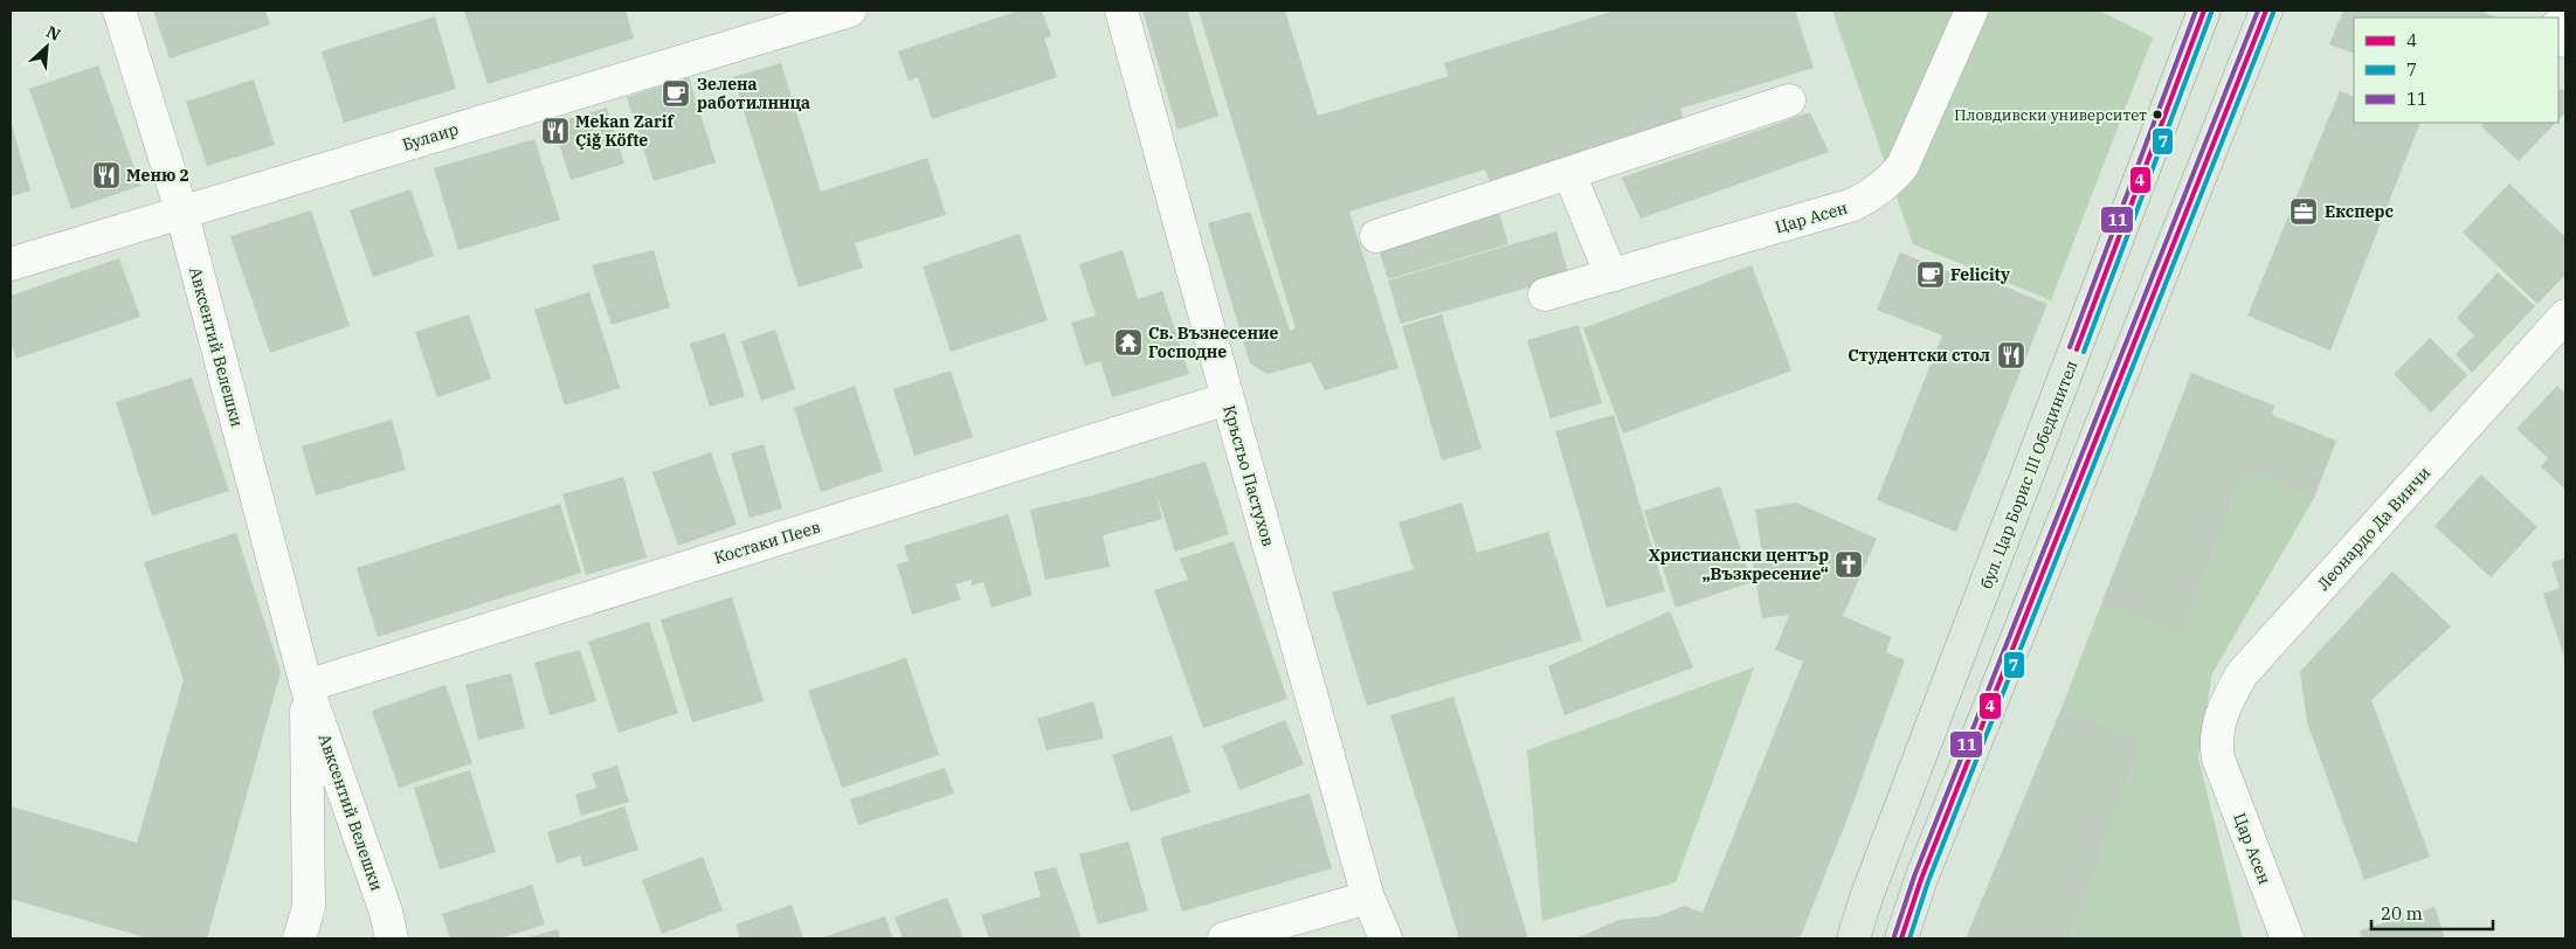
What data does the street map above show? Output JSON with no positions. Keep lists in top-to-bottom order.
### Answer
{
  "streets": {
    "main road": ["бул. Цар Борис III Обединител"],
    "street": [
      "Булаир",
      "Цар Асен",
      "Авксентий Велешки",
      "Кръстьо Пастухов",
      "Леонардо Да Винчи",
      "Костаки Пеев"
    ]
  },
  "crossings": [
    ["Булаир", "Авксентий Велешки"],
    ["Цар Асен", "Леонардо Да Винчи"],
    ["Авксентий Велешки", "Костаки Пеев"],
    ["Кръстьо Пастухов", "Костаки Пеев"]
  ],
  "places": {
    "cafe": ["Зелена работилннца", "Felicity"],
    "other": ["Пловдивски университет"],
    "restaurant": ["Mekan Zarif Çiğ Köfte", "Меню 2", "Студентски стол"],
    "office": ["Експерс"],
    "temple": ["Св. Възнесение Господне"],
    "church": ["Христиански център „Възкресение“"]
  },
  "lines": ["transit line 4", "transit line 11", "transit line 7"],
  "legend": ["4", "7", "11"],
  "scale_bar": "20 m",
  "north": "top right"
}
